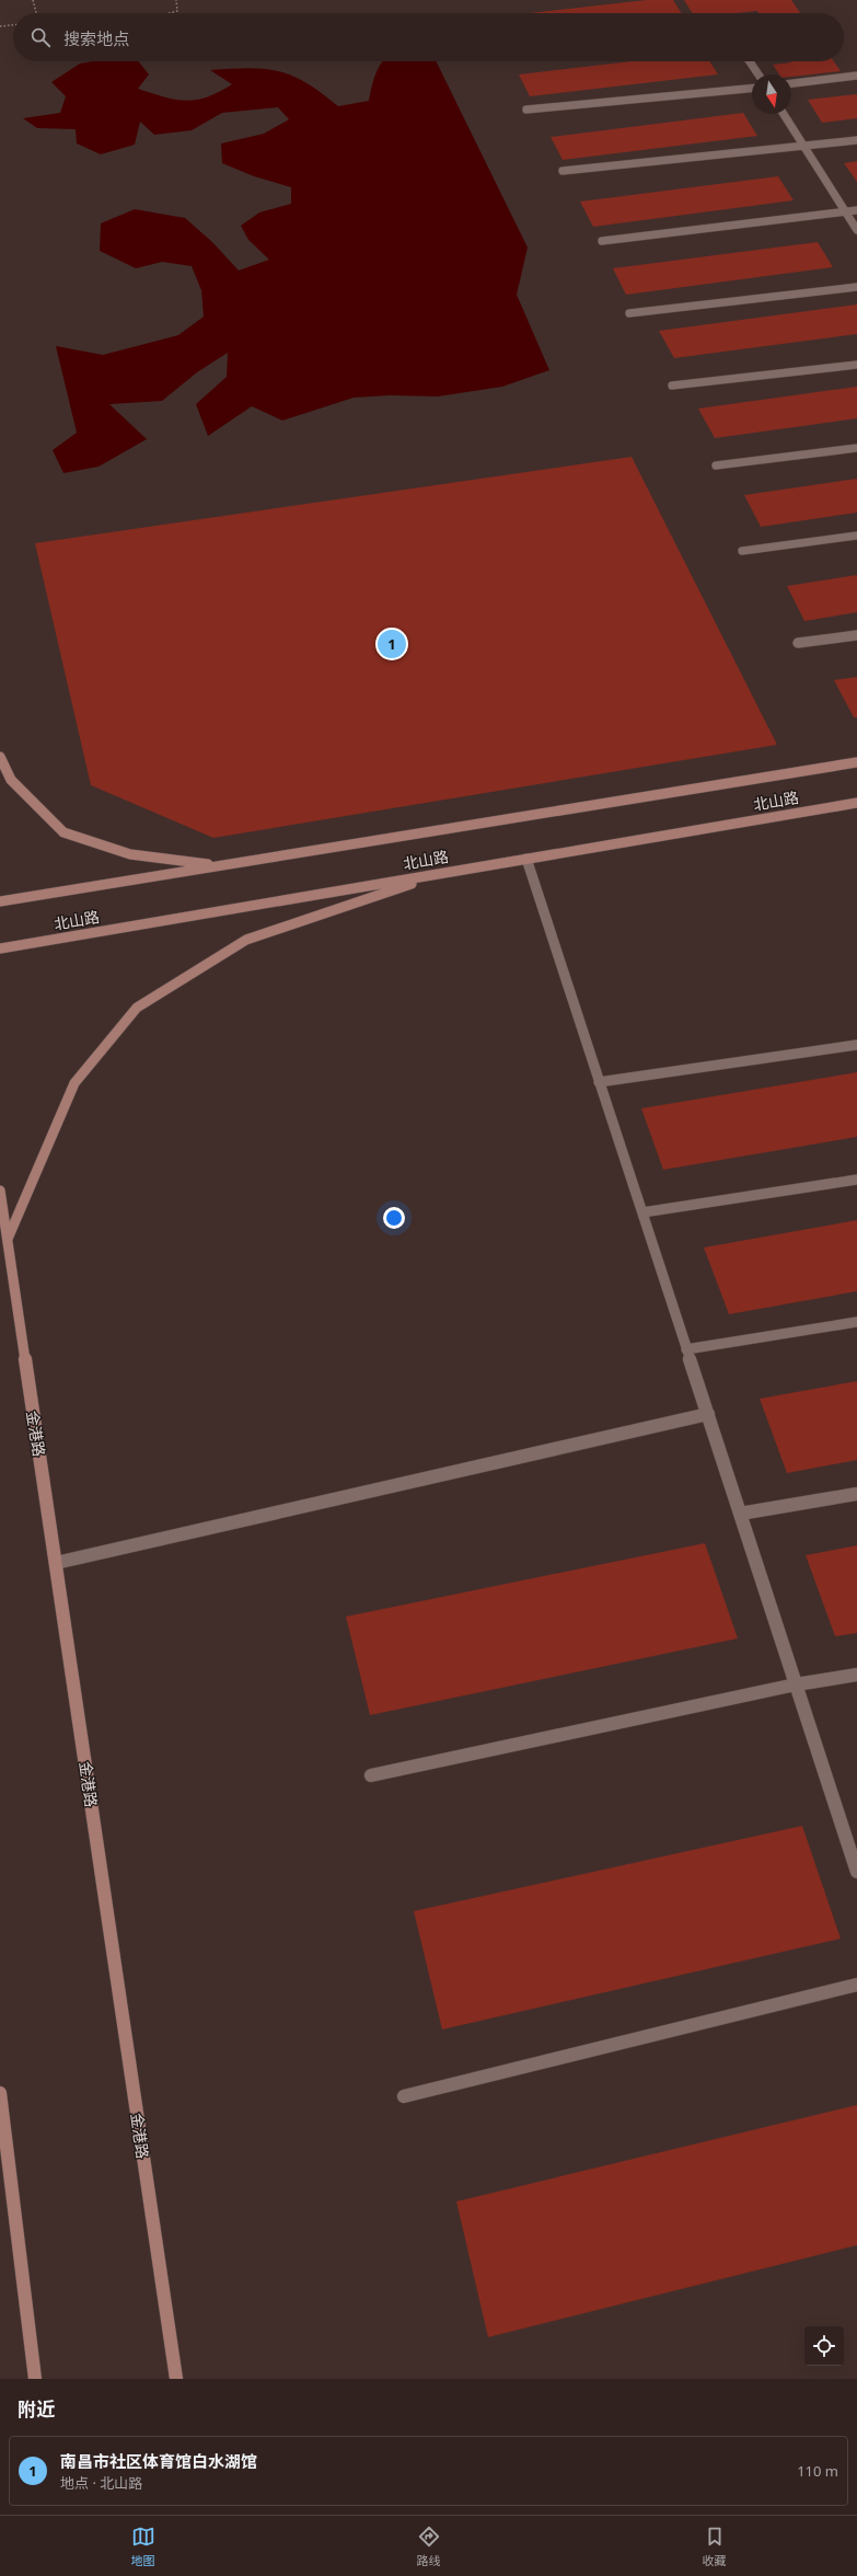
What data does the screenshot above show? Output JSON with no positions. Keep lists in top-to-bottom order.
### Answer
{
  "streets": {
    "main road": ["北山路", "金港路"]
  },
  "north": "bottom",
  "page": {
    "search": "搜索地点",
    "pins": "1",
    "heading": "附近",
    "list": [
      {
        "mark": "1",
        "name": "南昌市社区体育馆白水湖馆",
        "note": "地点 · 北山路",
        "value": "110 m"
      }
    ],
    "nav": ["地图", "路线", "收藏"]
  }
}
